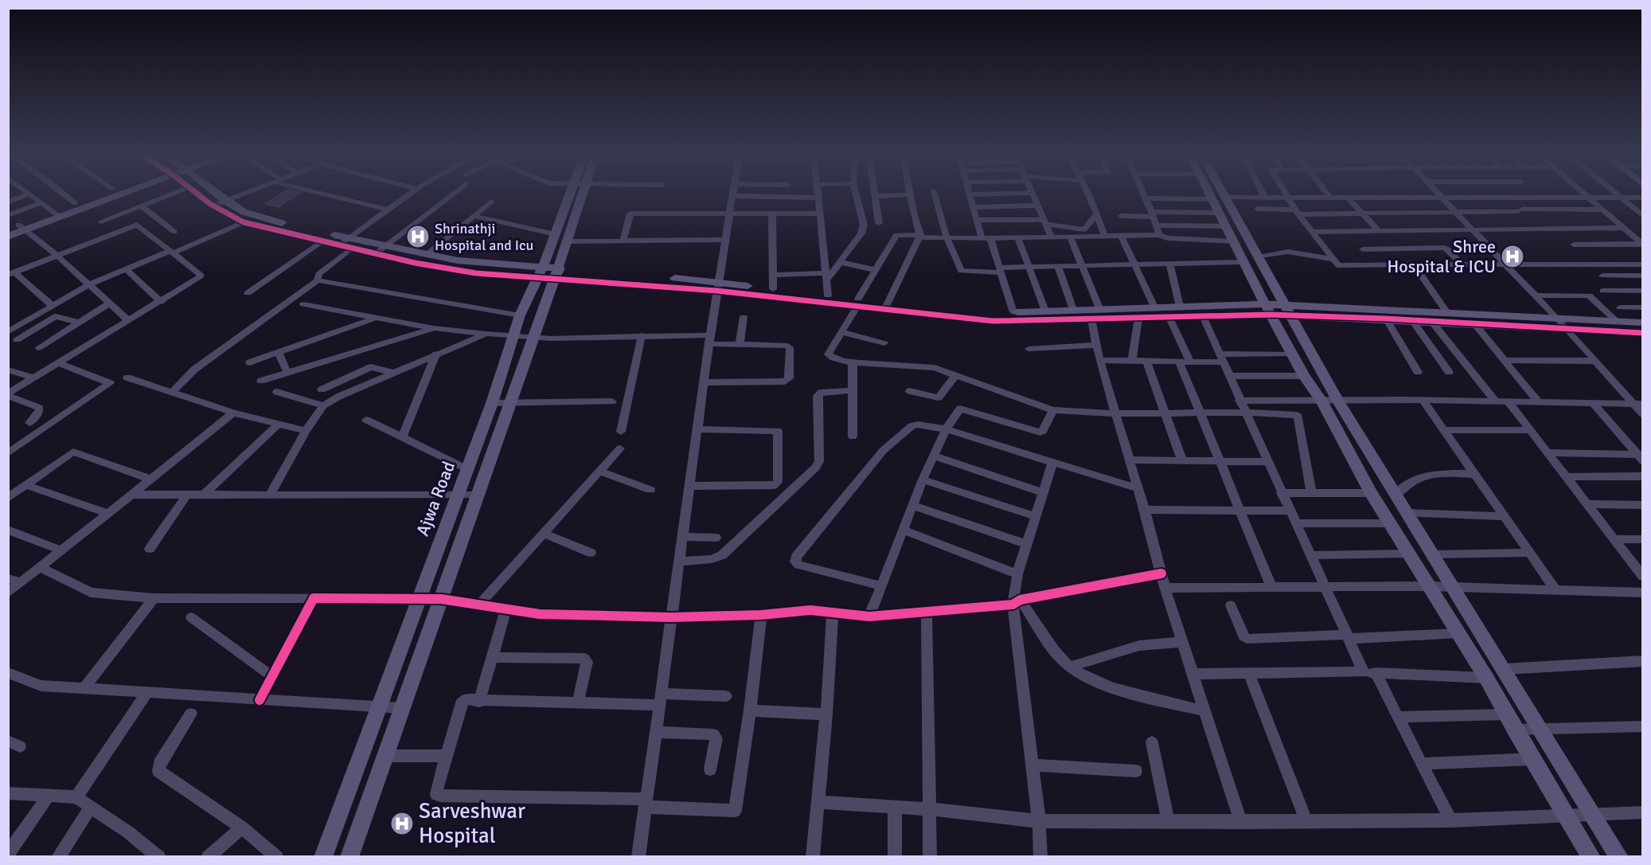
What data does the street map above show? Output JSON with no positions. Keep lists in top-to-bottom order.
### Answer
{
  "streets": {
    "street": ["Ajwa Road"]
  },
  "places": {
    "hospital": ["Shrinathji Hospital and Icu", "Shree Hospital & ICU", "Sarveshwar Hospital"]
  }
}
